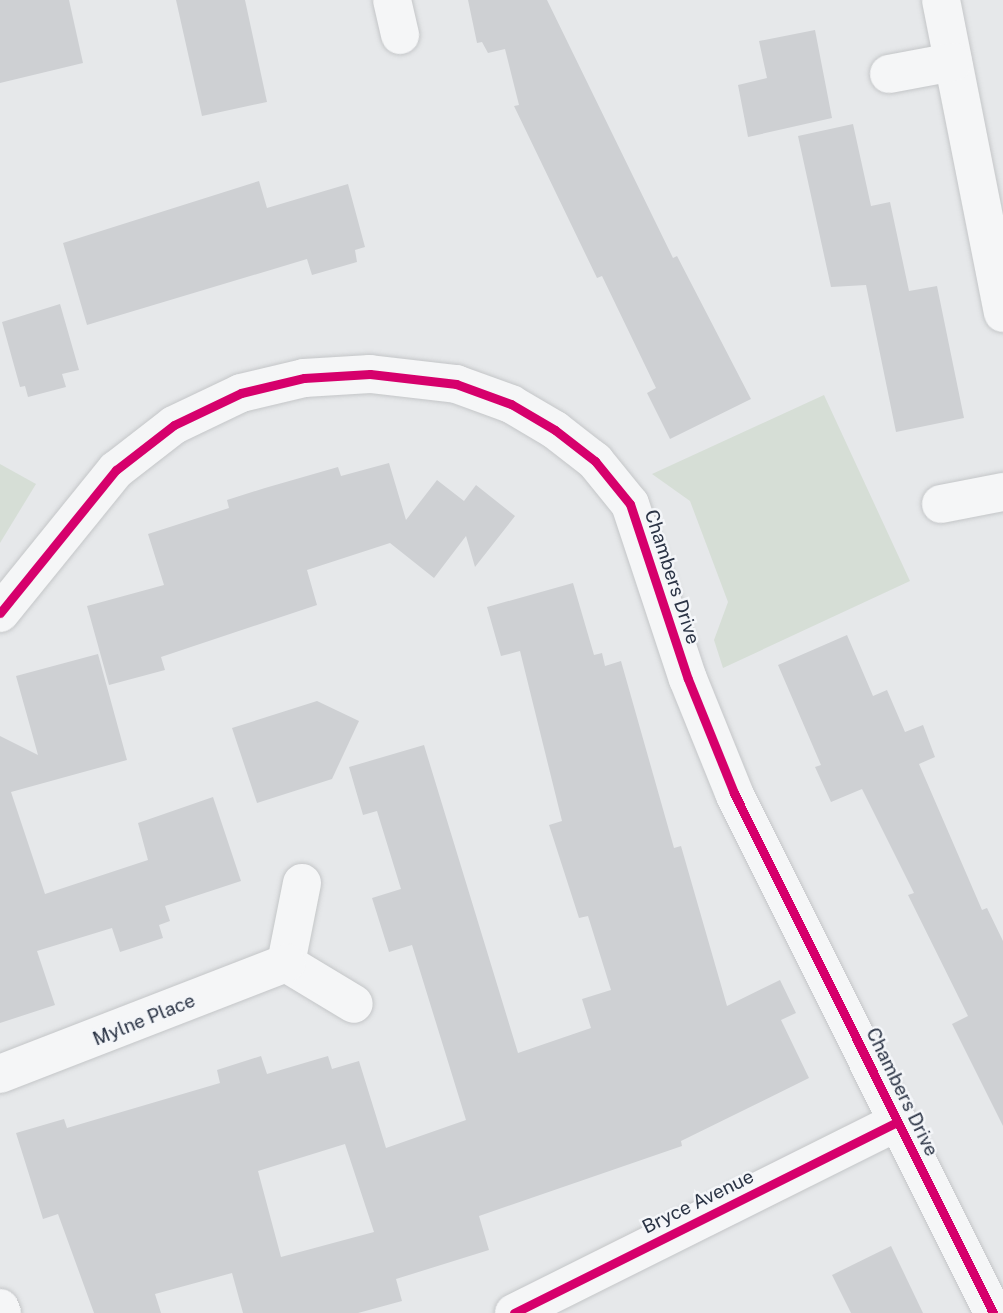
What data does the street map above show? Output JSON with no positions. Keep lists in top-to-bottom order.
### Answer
{
  "streets": {
    "street": ["Chambers Drive", "Mylne Place", "Bryce Avenue"]
  },
  "crossings": [
    ["Chambers Drive", "Bryce Avenue"]
  ]
}
